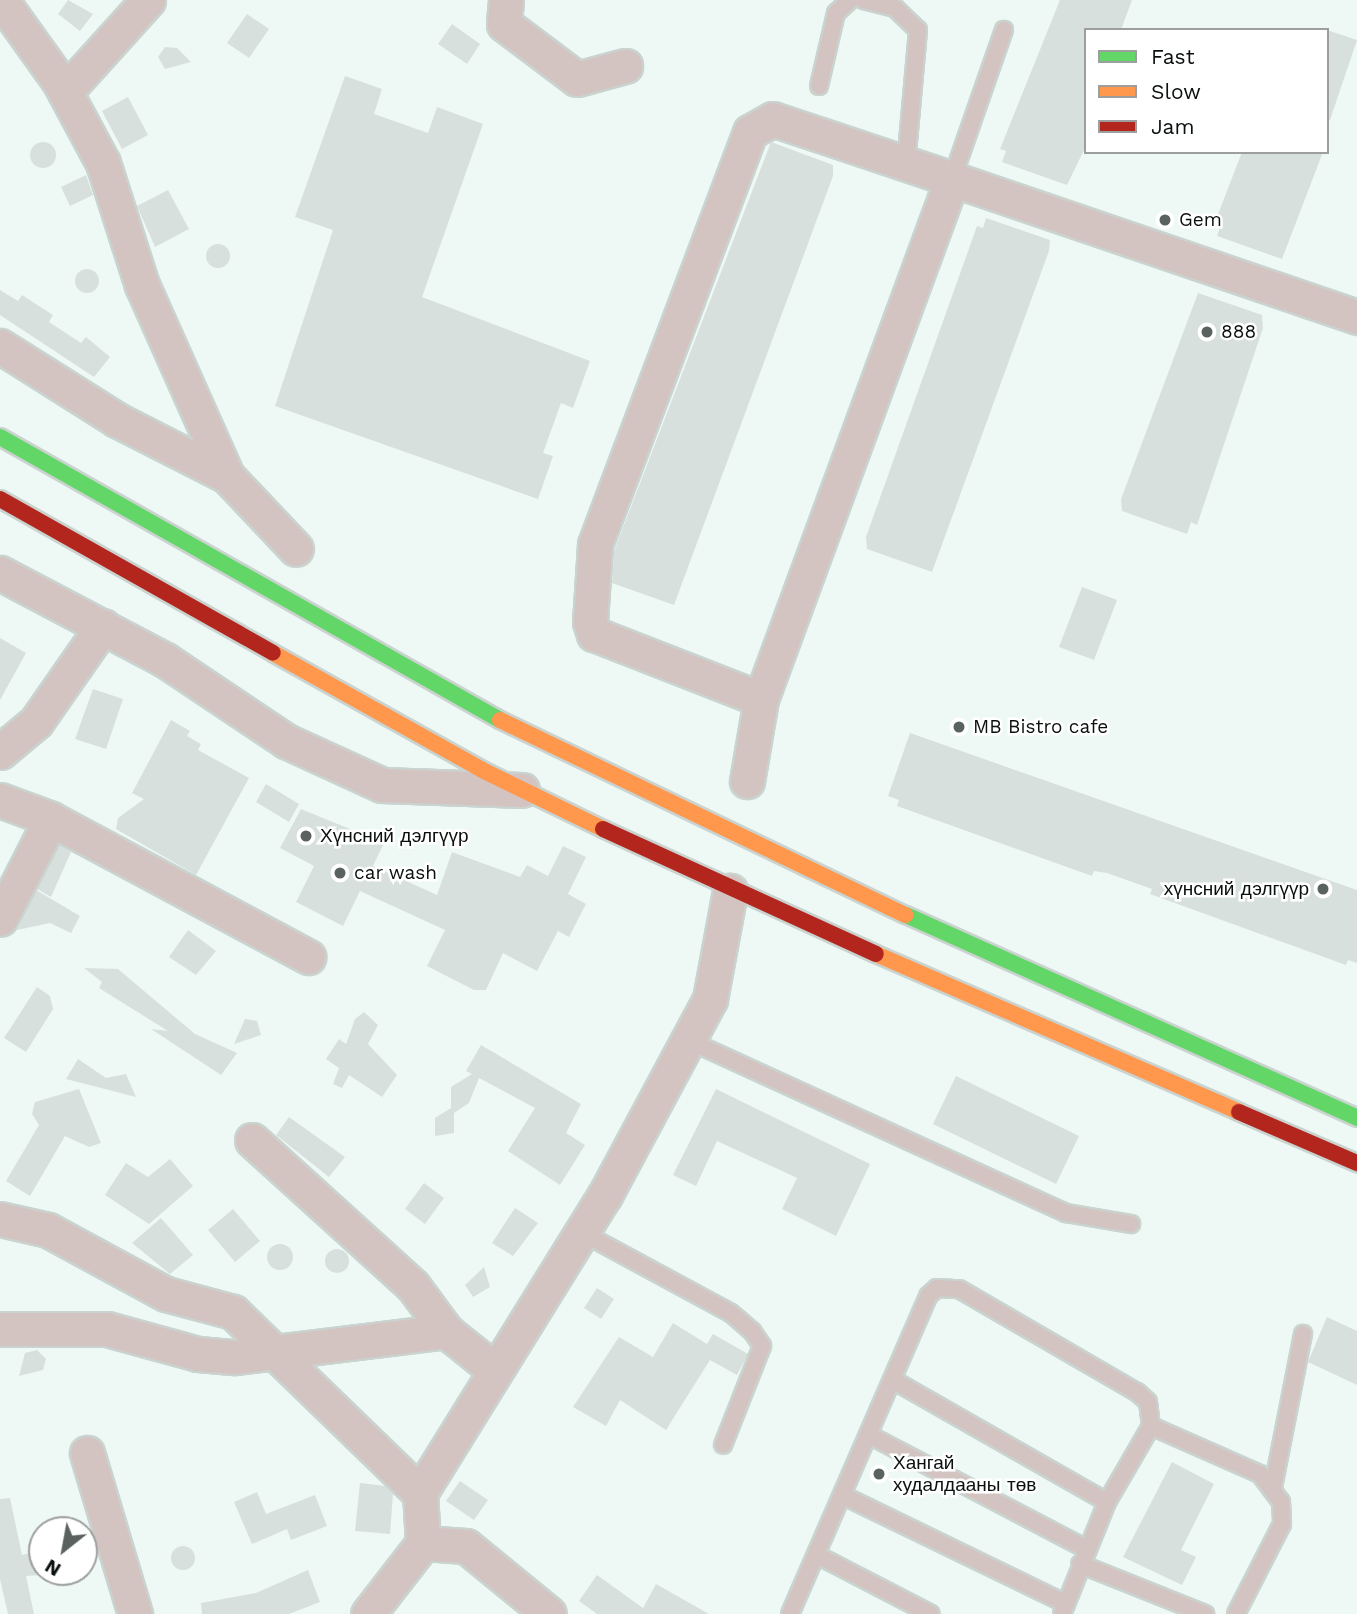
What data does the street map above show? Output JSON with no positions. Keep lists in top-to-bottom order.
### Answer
{
  "places": [
    "Gem",
    "888",
    "MB Bistro cafe",
    "Хүнсний дэлгүүр",
    "car wash",
    "хүнсний дэлгүүр",
    "Хангай худалдааны төв"
  ],
  "legend": ["Fast", "Slow", "Jam"],
  "north": "bottom left"
}
